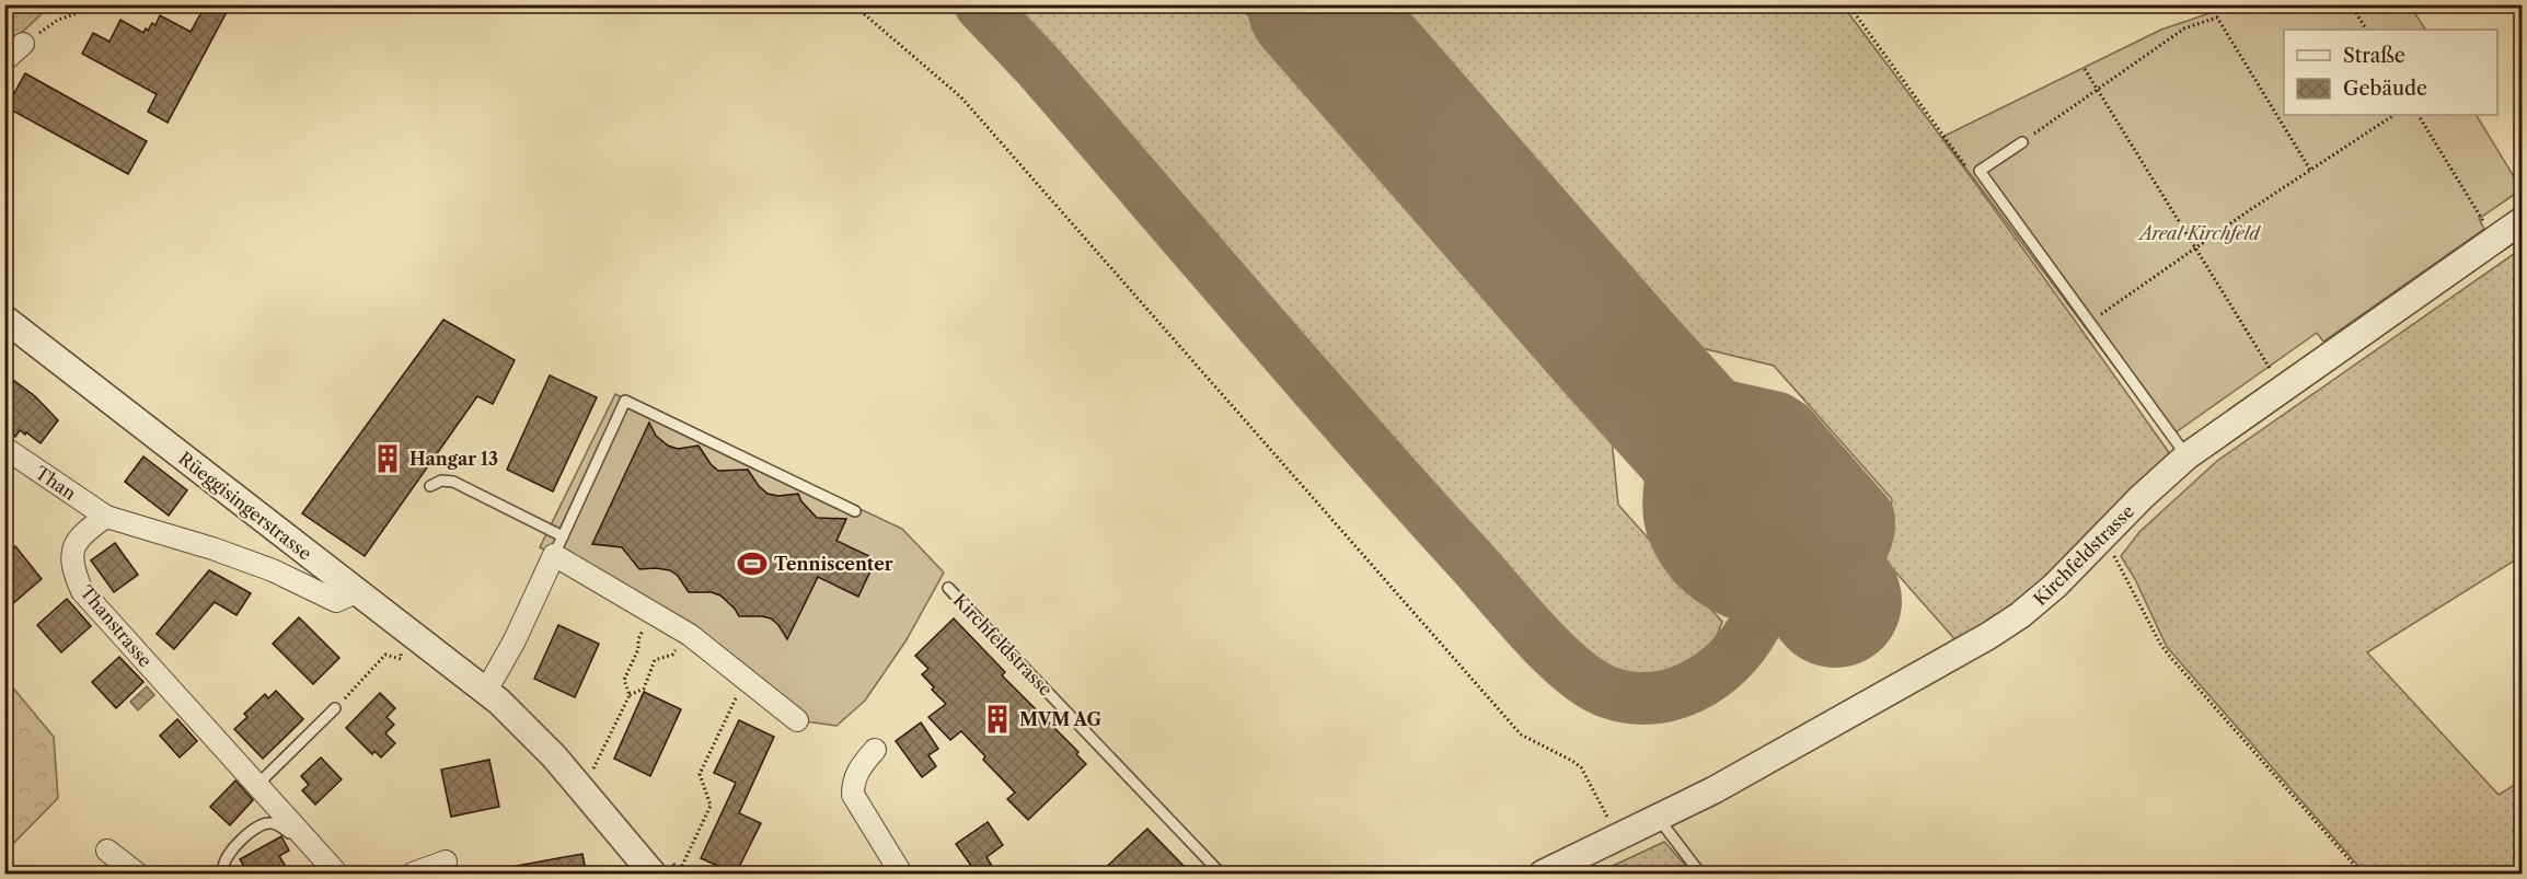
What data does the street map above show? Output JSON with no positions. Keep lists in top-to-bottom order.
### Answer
{
  "streets": {
    "street": [
      "Than",
      "Rüeggisingerstrasse",
      "Kirchfeldstrasse",
      "Thanstrasse"
    ]
  },
  "crossings": [
    ["Than", "Thanstrasse"]
  ],
  "parks": ["Areal Kirchfeld"],
  "places": {
    "building": ["Hangar 13", "MVM AG"],
    "sports": ["Tenniscenter"]
  },
  "legend": ["Straße", "Gebäude"]
}
